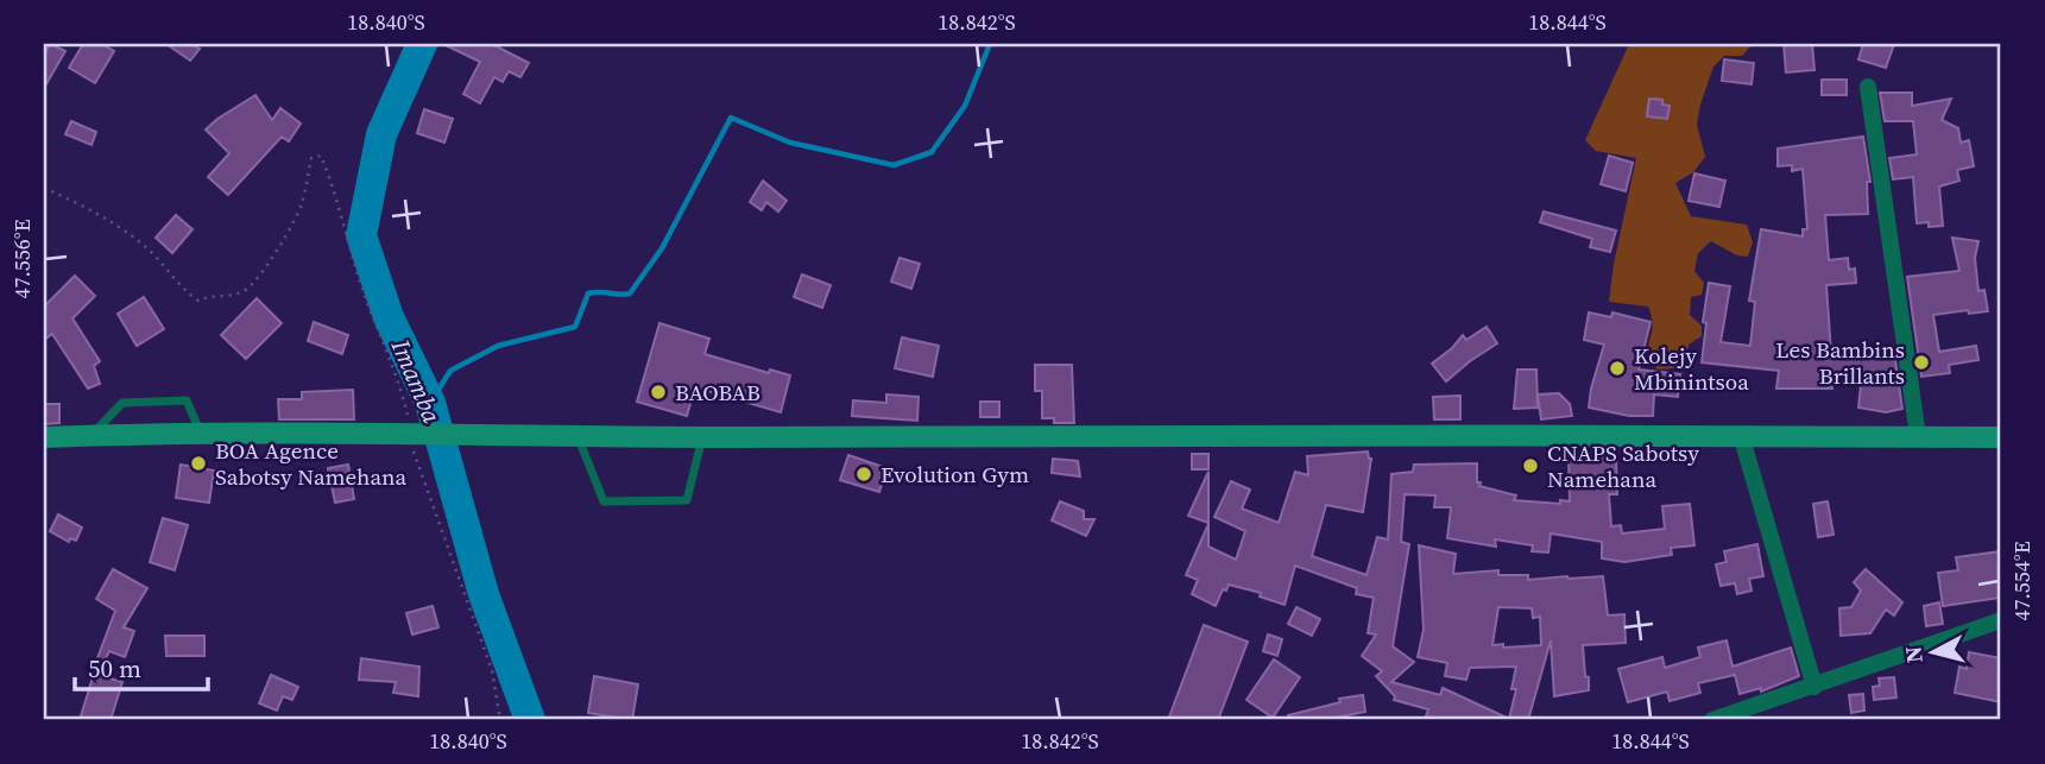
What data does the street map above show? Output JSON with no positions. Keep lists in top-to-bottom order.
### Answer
{
  "water": ["Imamba"],
  "places": [
    "Les Bambins Brillants",
    "Kolejy Mbinintsoa",
    "BAOBAB",
    "BOA Agence Sabotsy Namehana",
    "CNAPS Sabotsy Namehana",
    "Evolution Gym"
  ],
  "scale_bar": "50 m",
  "north": "left",
  "coordinates": [
    "18.840°S",
    "18.842°S",
    "18.844°S",
    "47.556°E",
    "47.554°E"
  ]
}
